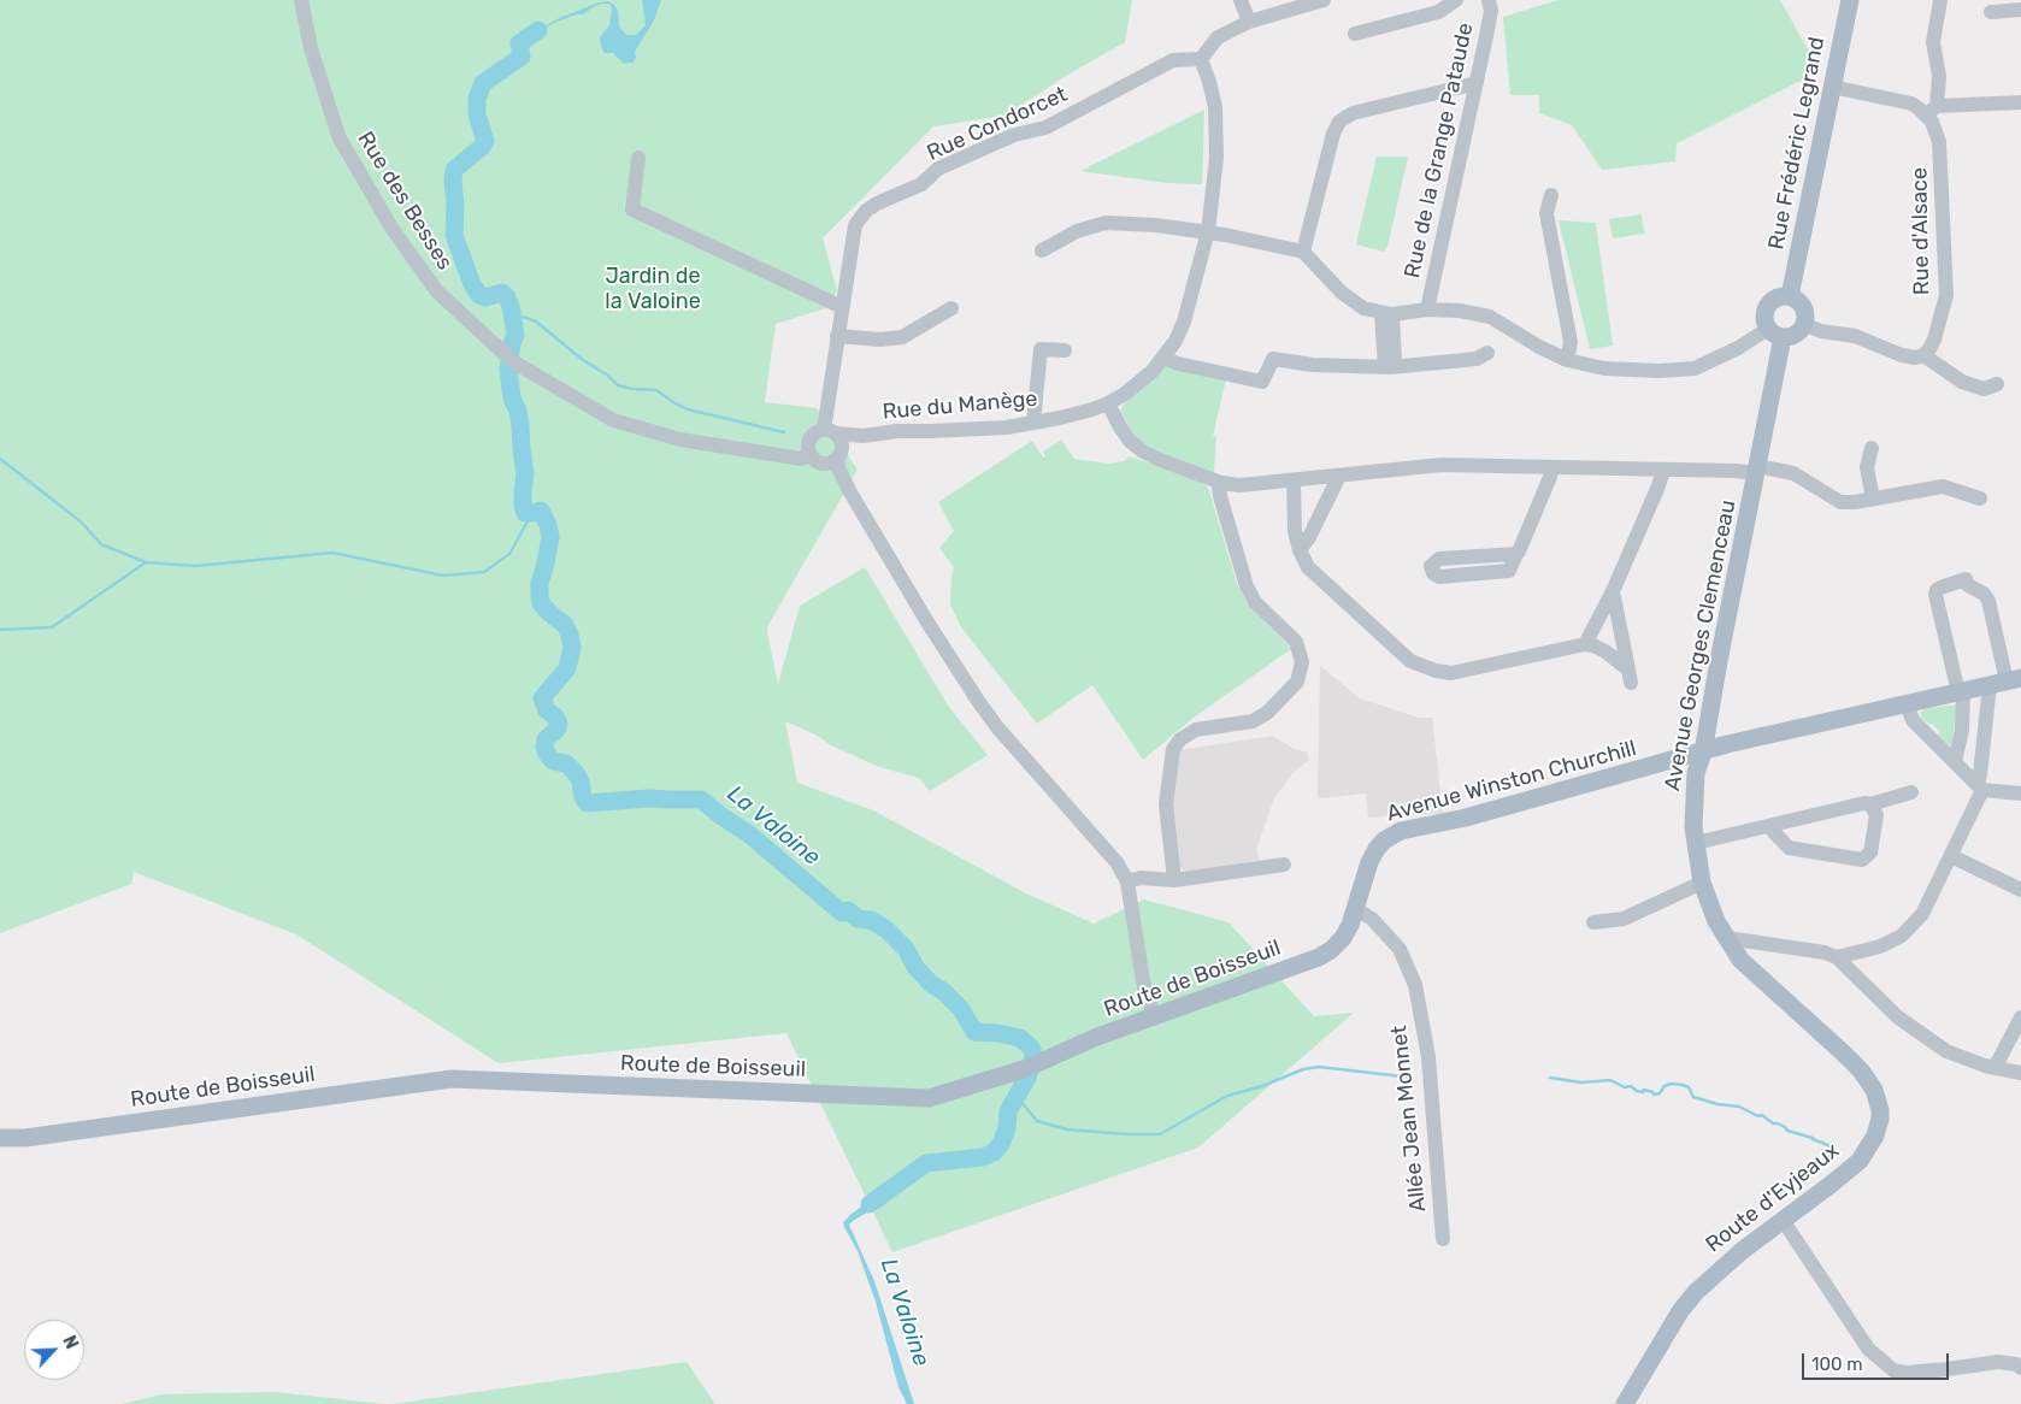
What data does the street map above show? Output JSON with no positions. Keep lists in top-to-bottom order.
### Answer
{
  "streets": {
    "main road": [
      "Rue Frédéric Legrand",
      "Avenue Georges Clemenceau",
      "Avenue Winston Churchill",
      "Route de Boisseuil",
      "Route d'Eyjeaux"
    ],
    "street": [
      "Rue Condorcet",
      "Rue de la Grange Pataude",
      "Rue des Besses",
      "Rue d'Alsace",
      "Rue du Manège",
      "Allée Jean Monnet"
    ]
  },
  "crossings": [
    ["Rue Condorcet", "Rue du Manège"],
    ["Rue Frédéric Legrand", "Avenue Georges Clemenceau"],
    ["Avenue Georges Clemenceau", "Avenue Winston Churchill"],
    ["Avenue Georges Clemenceau", "Route d'Eyjeaux"],
    ["Avenue Winston Churchill", "Route de Boisseuil"],
    ["Route de Boisseuil", "Allée Jean Monnet"]
  ],
  "water": ["La Valoine"],
  "parks": ["Jardin de la Valoine"],
  "scale_bar": "100 m",
  "north": "top right"
}
